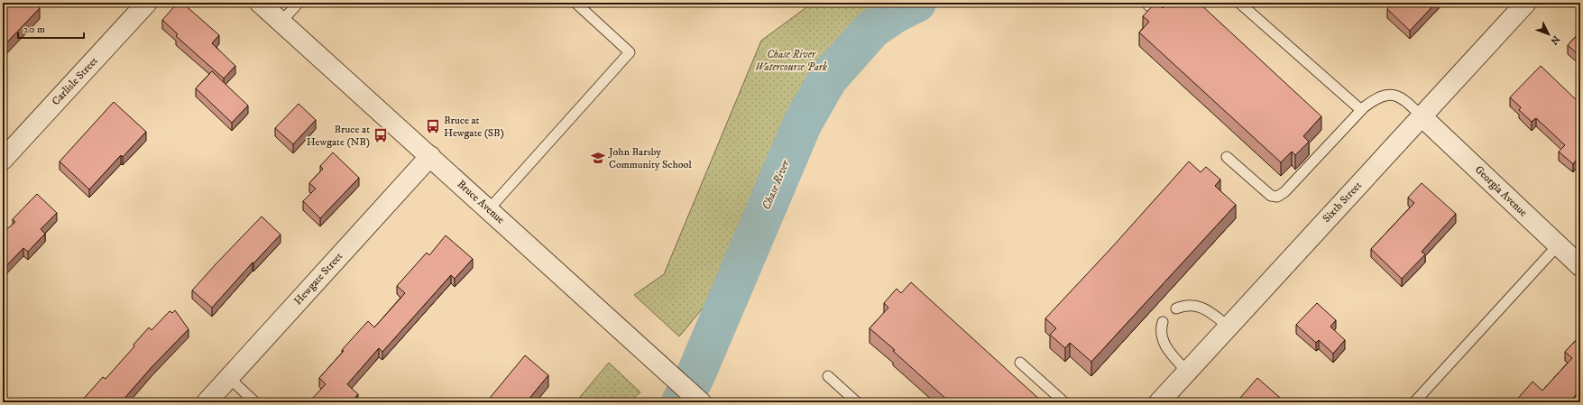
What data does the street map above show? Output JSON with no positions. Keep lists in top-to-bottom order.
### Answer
{
  "streets": {
    "street": [
      "Carlisle Street",
      "Georgia Avenue",
      "Bruce Avenue",
      "Sixth Street",
      "Hewgate Street"
    ]
  },
  "crossings": [
    ["Georgia Avenue", "Sixth Street"],
    ["Bruce Avenue", "Hewgate Street"]
  ],
  "water": ["Chase River"],
  "parks": ["Chase River Watercourse Park"],
  "places": {
    "bus stop": ["Bruce at Hewgate (SB)", "Bruce at Hewgate (NB)"],
    "school or university": ["John Barsby Community School"]
  },
  "scale_bar": "20 m",
  "north": "bottom right"
}
